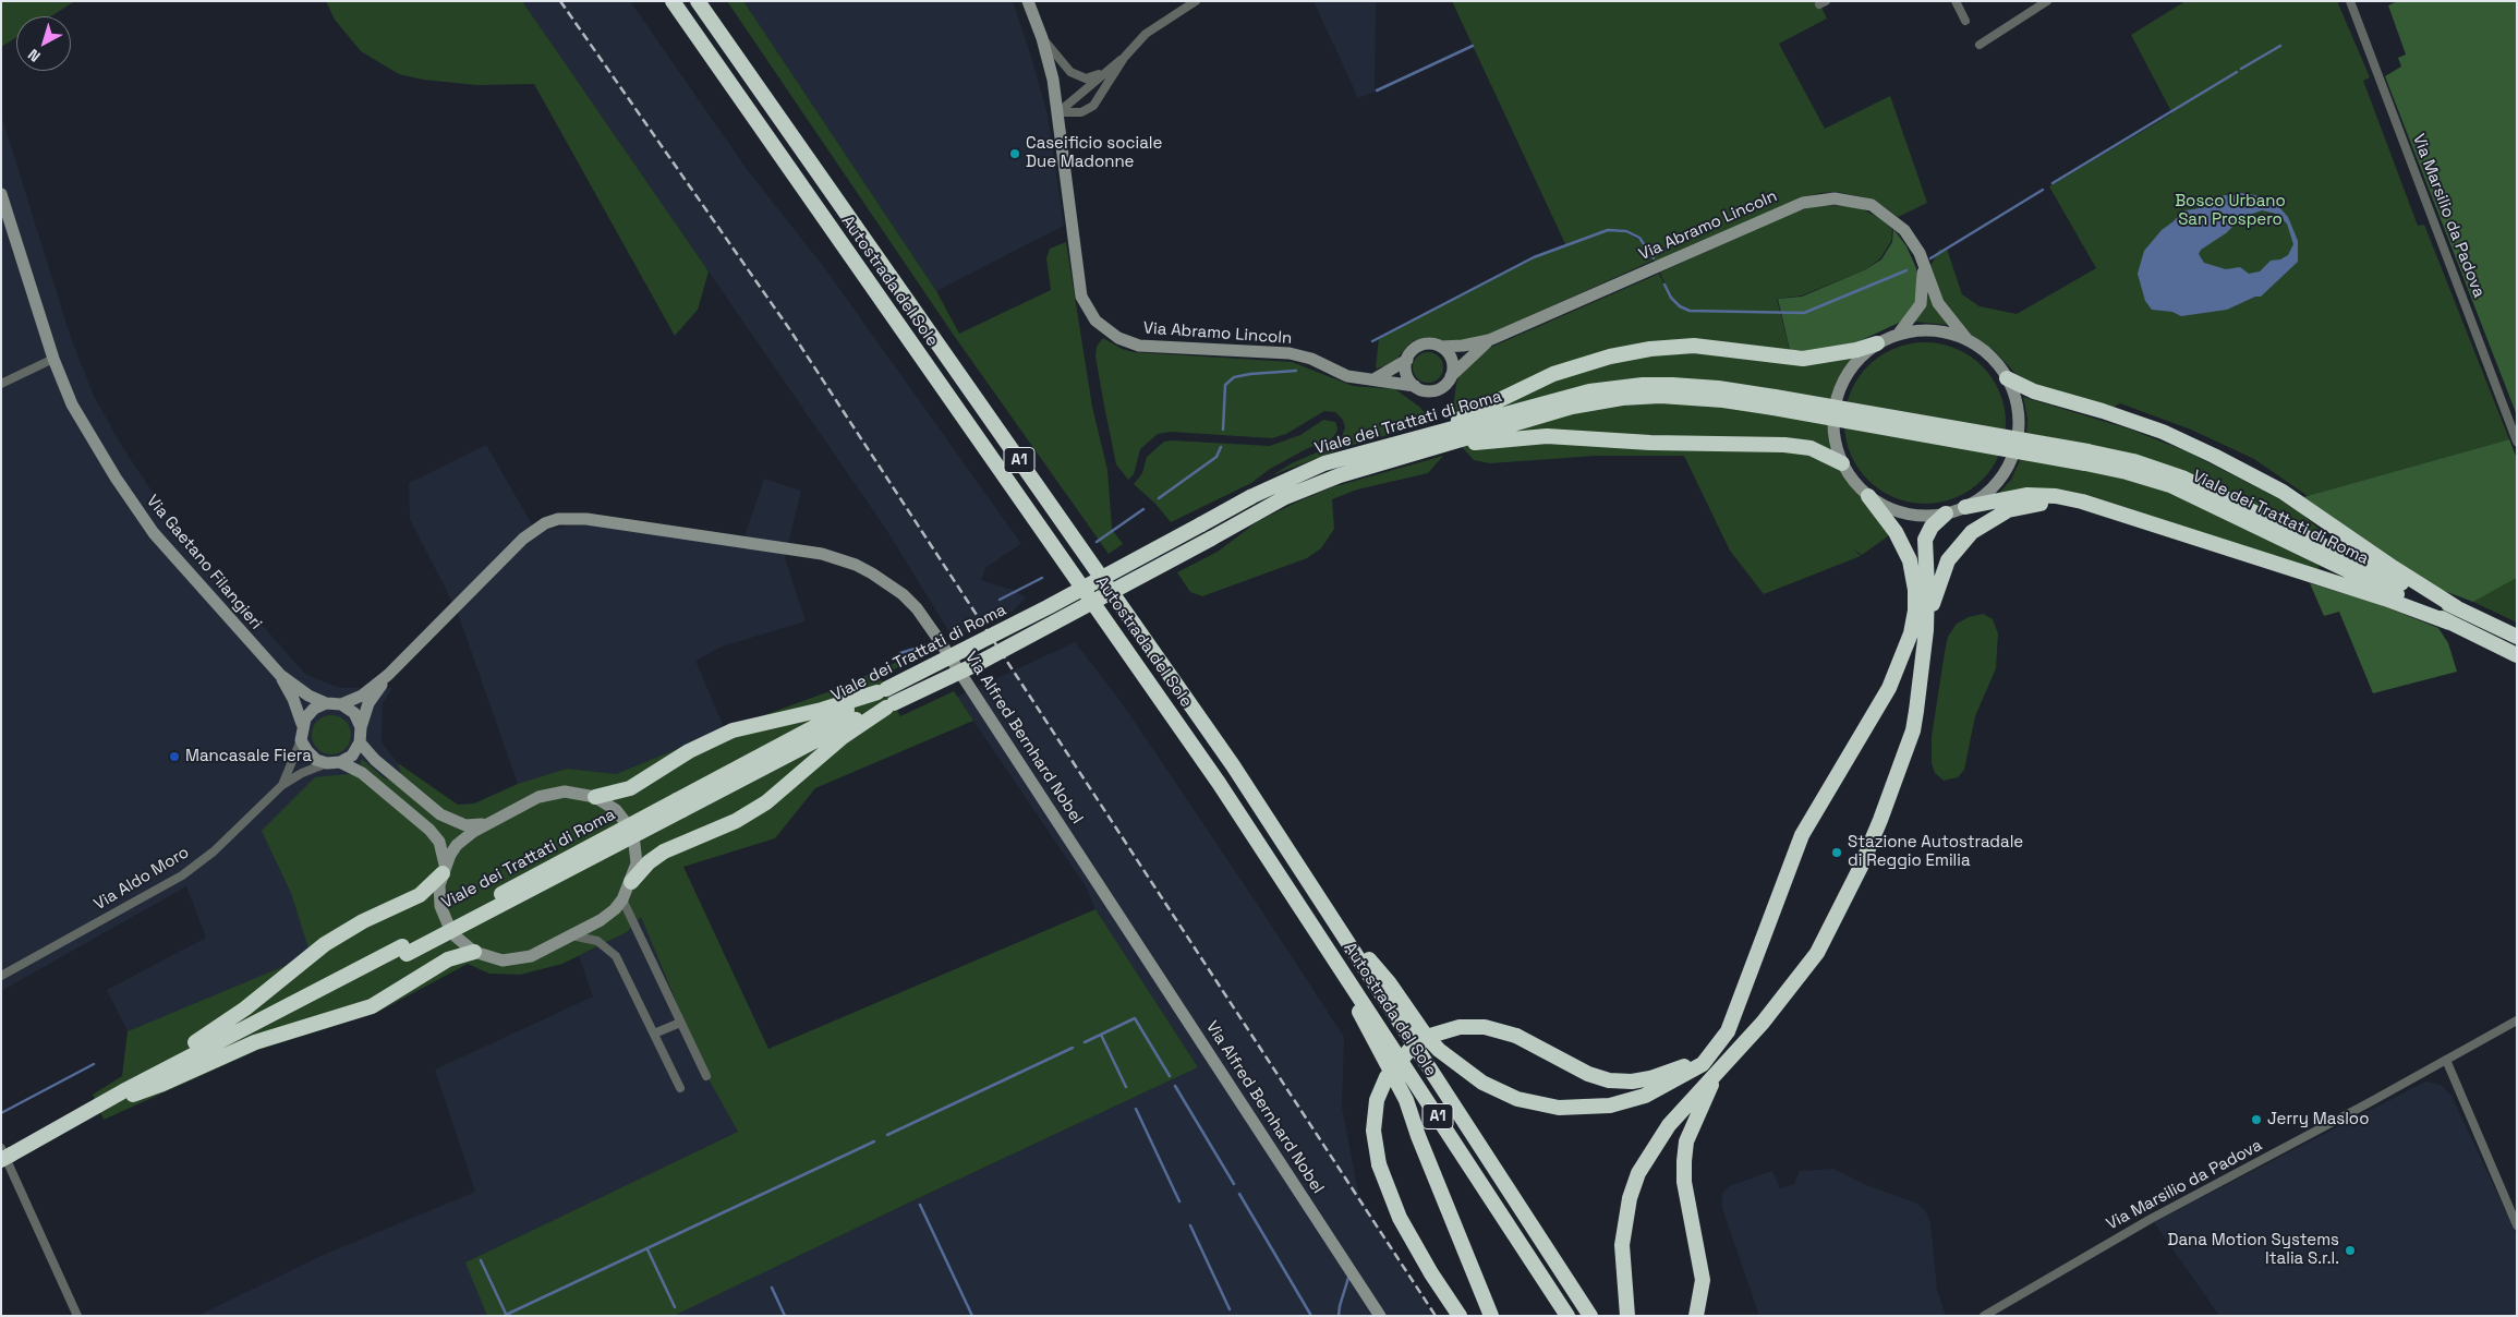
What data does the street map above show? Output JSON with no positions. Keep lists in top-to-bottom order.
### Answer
{
  "streets": {
    "highway": ["Autostrada del Sole", "Viale dei Trattati di Roma", "A1"],
    "street": [
      "Via Marsilio da Padova",
      "Via Abramo Lincoln",
      "Via Gaetano Filangieri",
      "Via Alfred Bernhard Nobel",
      "Via Aldo Moro"
    ]
  },
  "crossings": [
    ["Autostrada del Sole", "Viale dei Trattati di Roma"],
    ["Via Gaetano Filangieri", "Via Alfred Bernhard Nobel"],
    ["Via Gaetano Filangieri", "Via Aldo Moro"],
    ["Via Alfred Bernhard Nobel", "Via Aldo Moro"]
  ],
  "parks": ["Bosco Urbano San Prospero"],
  "places": [
    "Caseificio sociale Due Madonne",
    "Mancasale Fiera",
    "Stazione Autostradale di Reggio Emilia",
    "Jerry Masloo",
    "Dana Motion Systems Italia S.r.l."
  ],
  "north": "bottom left"
}
